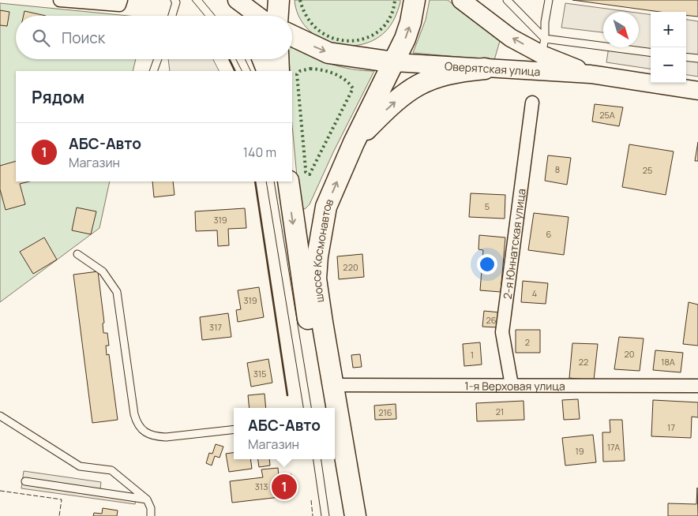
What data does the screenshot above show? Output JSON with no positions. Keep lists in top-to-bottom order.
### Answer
{
  "streets": {
    "main road": ["Оверятская улица", "шоссе Космонавтов"],
    "street": ["2-я Юннатская улица", "1-я Верховая улица"]
  },
  "crossings": [
    ["Оверятская улица", "шоссе Космонавтов"],
    ["2-я Юннатская улица", "1-я Верховая улица"],
    ["шоссе Космонавтов", "1-я Верховая улица"]
  ],
  "house_numbers": [
    "25А",
    "8",
    "25",
    "5",
    "319",
    "6",
    "220",
    "4",
    "319",
    "26",
    "317",
    "2",
    "20",
    "1",
    "22",
    "18А",
    "315",
    "21",
    "216",
    "17",
    "17А",
    "19",
    "313"
  ],
  "north": "bottom right",
  "page": {
    "map_buttons": ["+", "−"],
    "search": "Поиск",
    "heading": "Рядом",
    "list": [
      {
        "mark": "1",
        "name": "АБС-Авто",
        "note": "Магазин",
        "value": "140 m"
      }
    ],
    "popup": ["АБС-Авто", "Магазин"],
    "pins": "1"
  }
}
